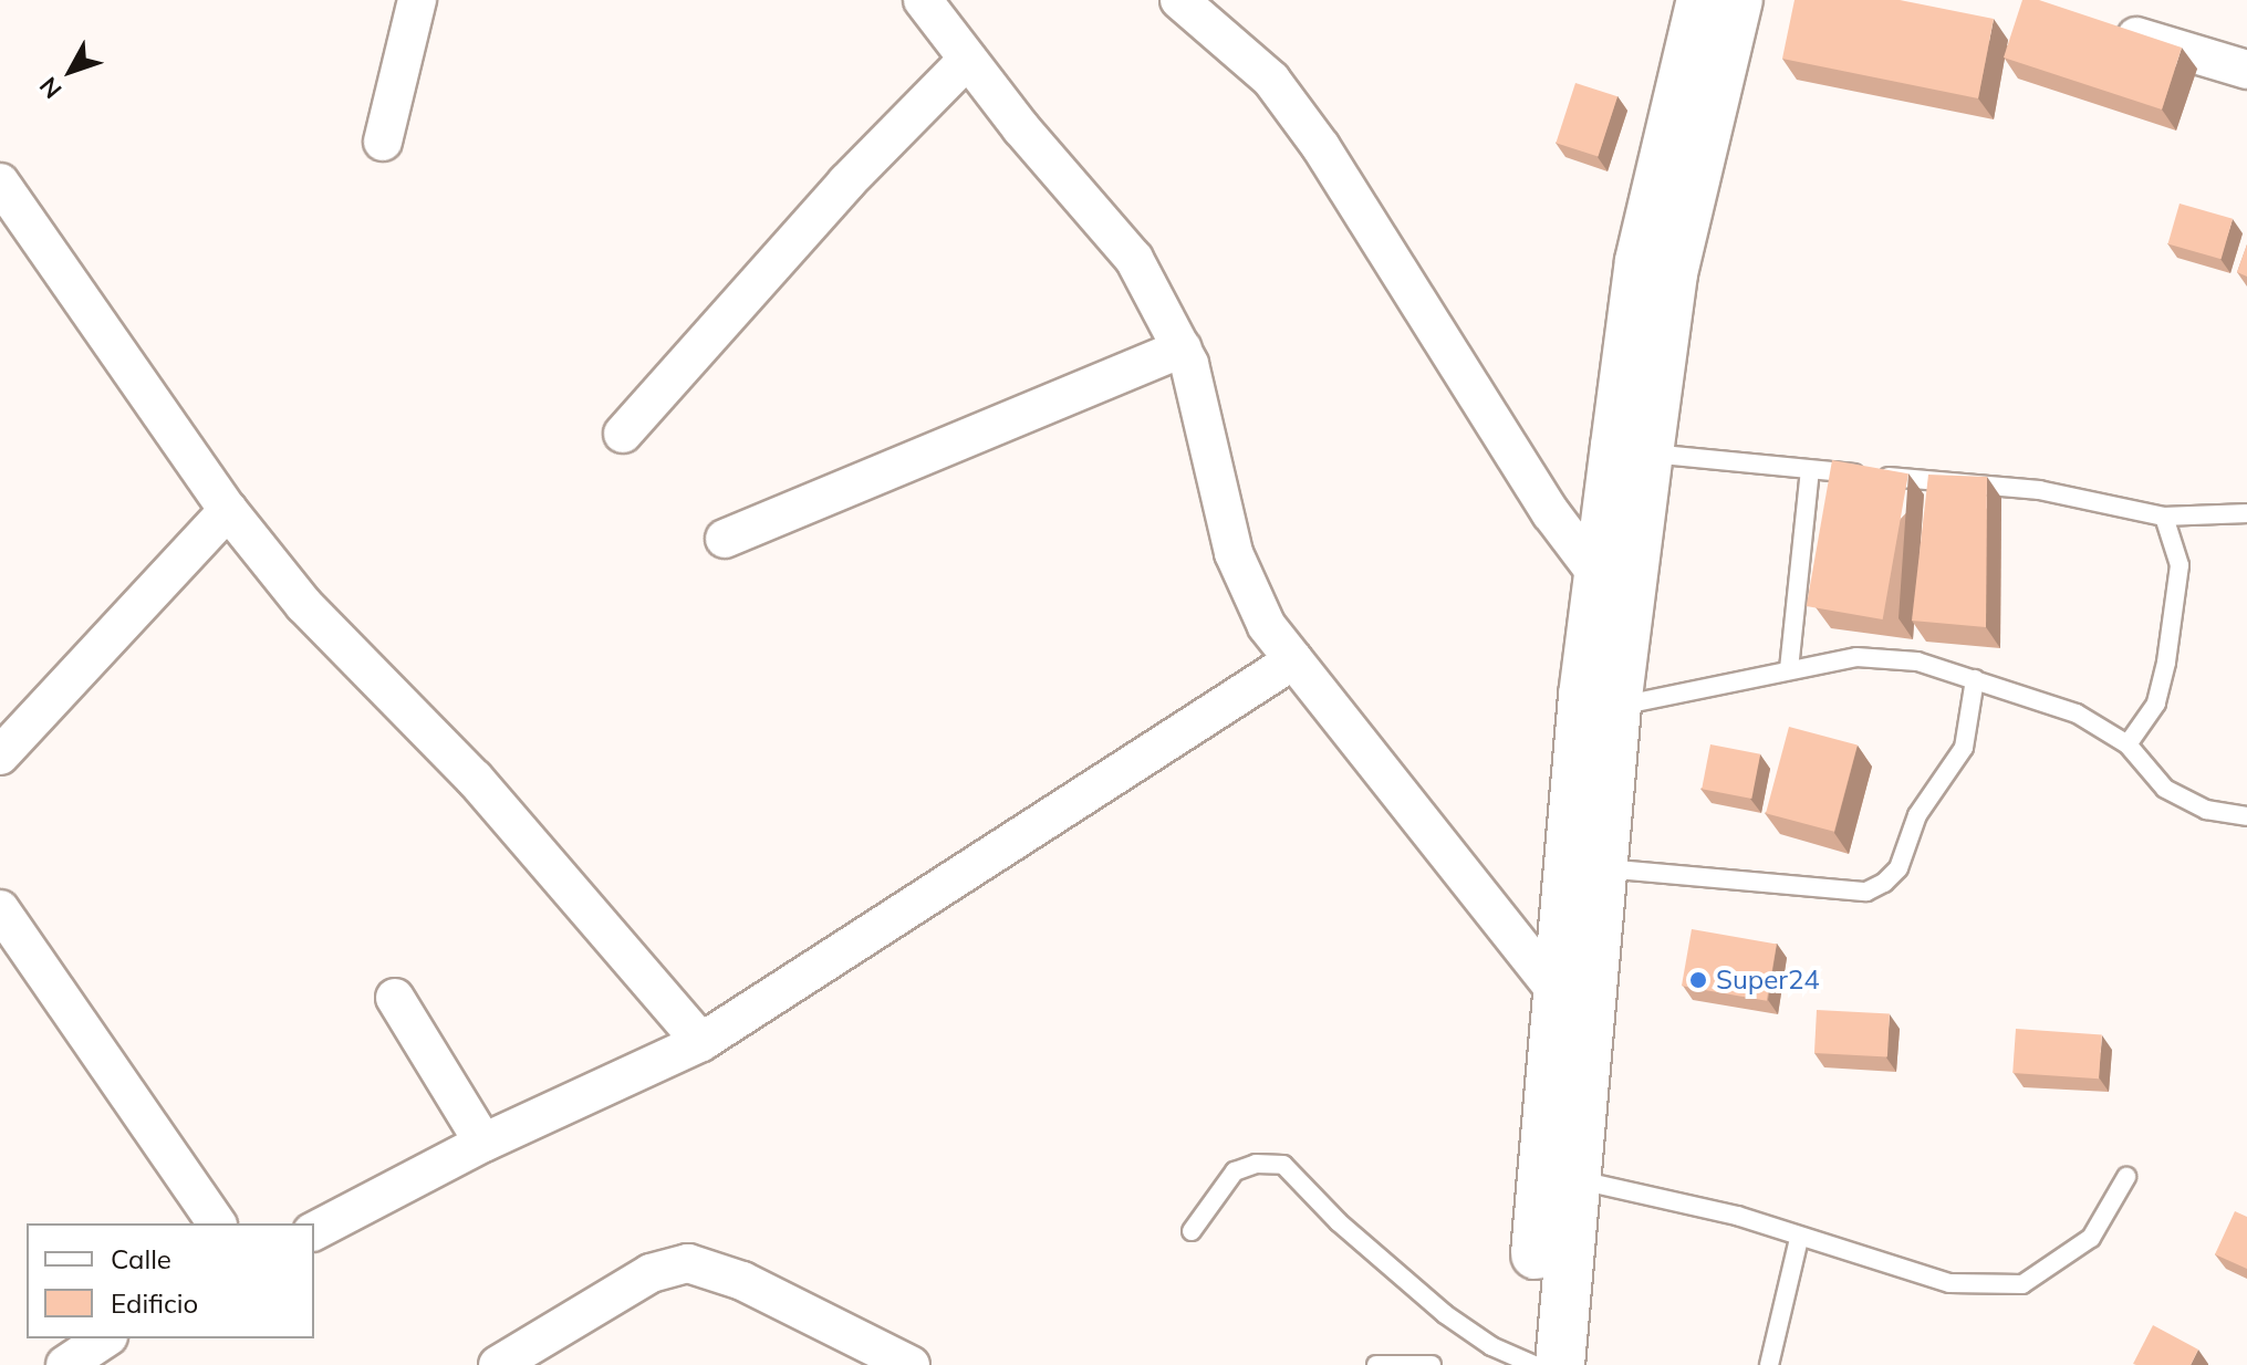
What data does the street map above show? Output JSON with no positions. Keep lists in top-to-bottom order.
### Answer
{
  "places": ["Super24"],
  "legend": ["Calle", "Edificio"],
  "north": "bottom left"
}
